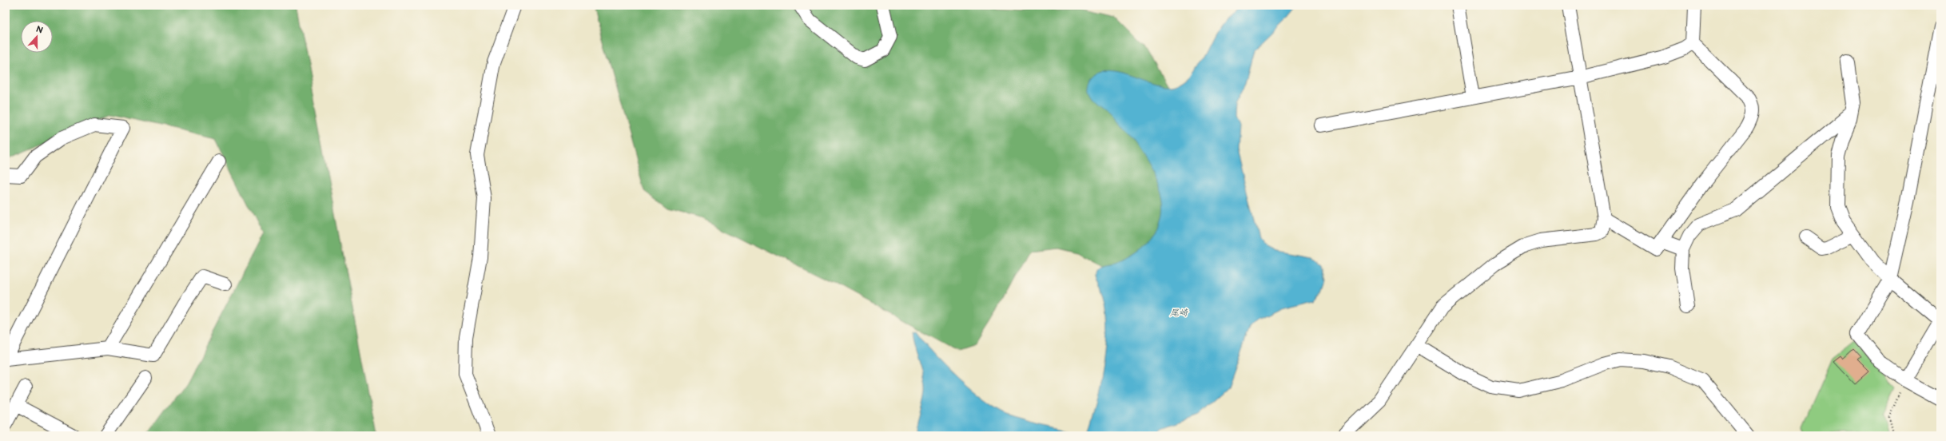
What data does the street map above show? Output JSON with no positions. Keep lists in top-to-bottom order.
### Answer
{
  "water": ["尾崎"],
  "north": "top"
}
